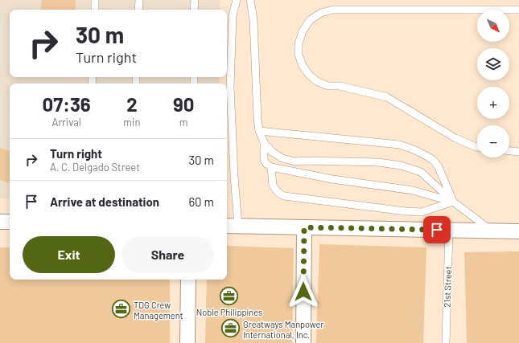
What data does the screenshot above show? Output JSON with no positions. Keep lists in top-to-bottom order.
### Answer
{
  "streets": {
    "lane": ["21st Street"]
  },
  "places": {
    "office": ["Noble Philippines", "TDG Crew Management", "Greatways Manpower International, Inc."]
  },
  "north": "bottom right",
  "page": {
    "map_buttons": ["+", "−"],
    "turn": ["30 m", "Turn right"],
    "eta": [
      "07:36",
      "Arrival",
      "2",
      "min",
      "90",
      "m"
    ],
    "list": [
      {
        "name": "Turn right",
        "note": "A. C. Delgado Street",
        "value": "30 m"
      },
      {
        "name": "Arrive at destination",
        "value": "60 m"
      }
    ],
    "buttons": ["Exit", "Share"]
  }
}
